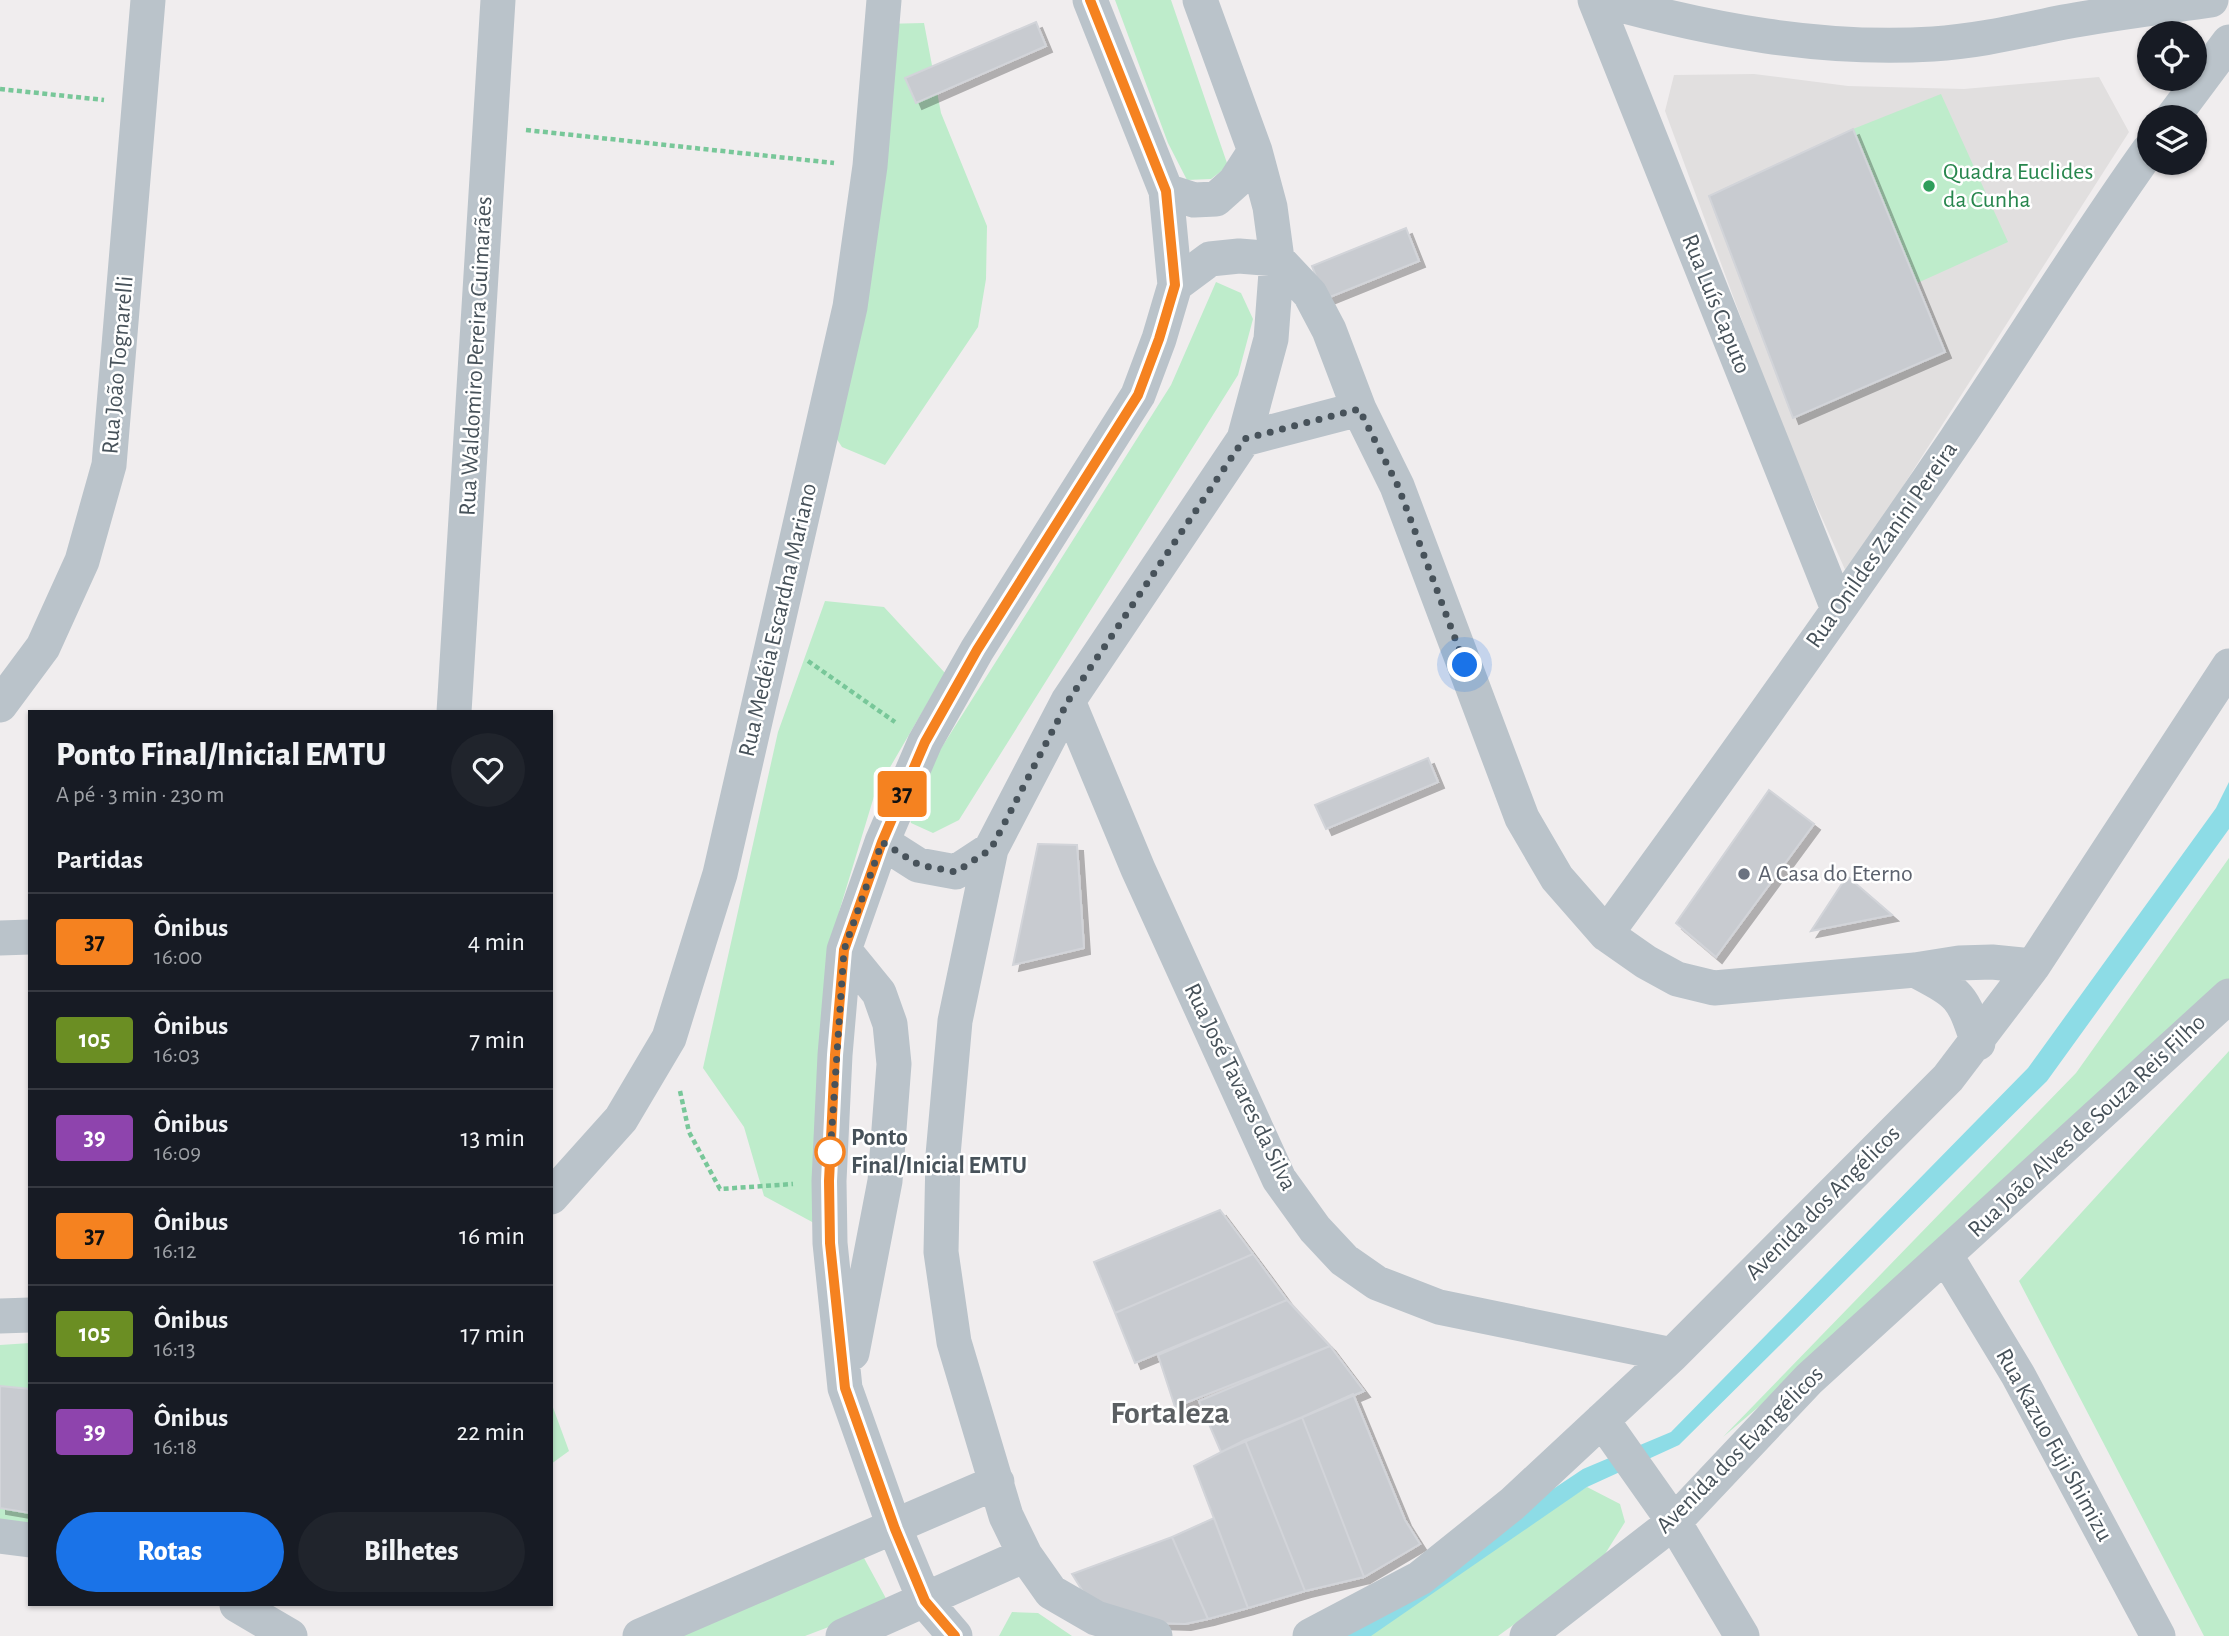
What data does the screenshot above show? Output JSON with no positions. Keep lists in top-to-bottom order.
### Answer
{
  "streets": {
    "street": [
      "Rua Luís Caputo",
      "Rua Waldomiro Pereira Guimarães",
      "Rua João Tognarelli",
      "Rua Onildes Zanini Pereira",
      "Rua Medéia Escardna Mariano",
      "Rua José Tavares da Silva",
      "Rua João Alves de Souza Reis Filho",
      "Avenida dos Angélicos",
      "Rua Kazuo Fuji Shimizu",
      "Avenida dos Evangélicos"
    ]
  },
  "crossings": [
    ["Rua Luís Caputo", "Rua Onildes Zanini Pereira"],
    ["Rua José Tavares da Silva", "Avenida dos Angélicos"],
    ["Rua João Alves de Souza Reis Filho", "Rua Kazuo Fuji Shimizu"],
    ["Rua João Alves de Souza Reis Filho", "Avenida dos Evangélicos"],
    ["Rua Kazuo Fuji Shimizu", "Avenida dos Evangélicos"]
  ],
  "districts": ["Fortaleza"],
  "places": ["Quadra Euclides da Cunha", "A Casa do Eterno", "Ponto Final/Inicial EMTU"],
  "lines": ["bus line 37"],
  "page": {
    "on_map": "37",
    "heading": [
      ["Ponto Final/Inicial EMTU", "A pé · 3 min · 230 m"],
      "Partidas"
    ],
    "list": [
      {
        "mark": "37",
        "name": "Ônibus",
        "note": "16:00",
        "value": "4 min"
      },
      {
        "mark": "105",
        "name": "Ônibus",
        "note": "16:03",
        "value": "7 min"
      },
      {
        "mark": "39",
        "name": "Ônibus",
        "note": "16:09",
        "value": "13 min"
      },
      {
        "mark": "37",
        "name": "Ônibus",
        "note": "16:12",
        "value": "16 min"
      },
      {
        "mark": "105",
        "name": "Ônibus",
        "note": "16:13",
        "value": "17 min"
      },
      {
        "mark": "39",
        "name": "Ônibus",
        "note": "16:18",
        "value": "22 min"
      }
    ],
    "buttons": ["Rotas", "Bilhetes"]
  }
}
